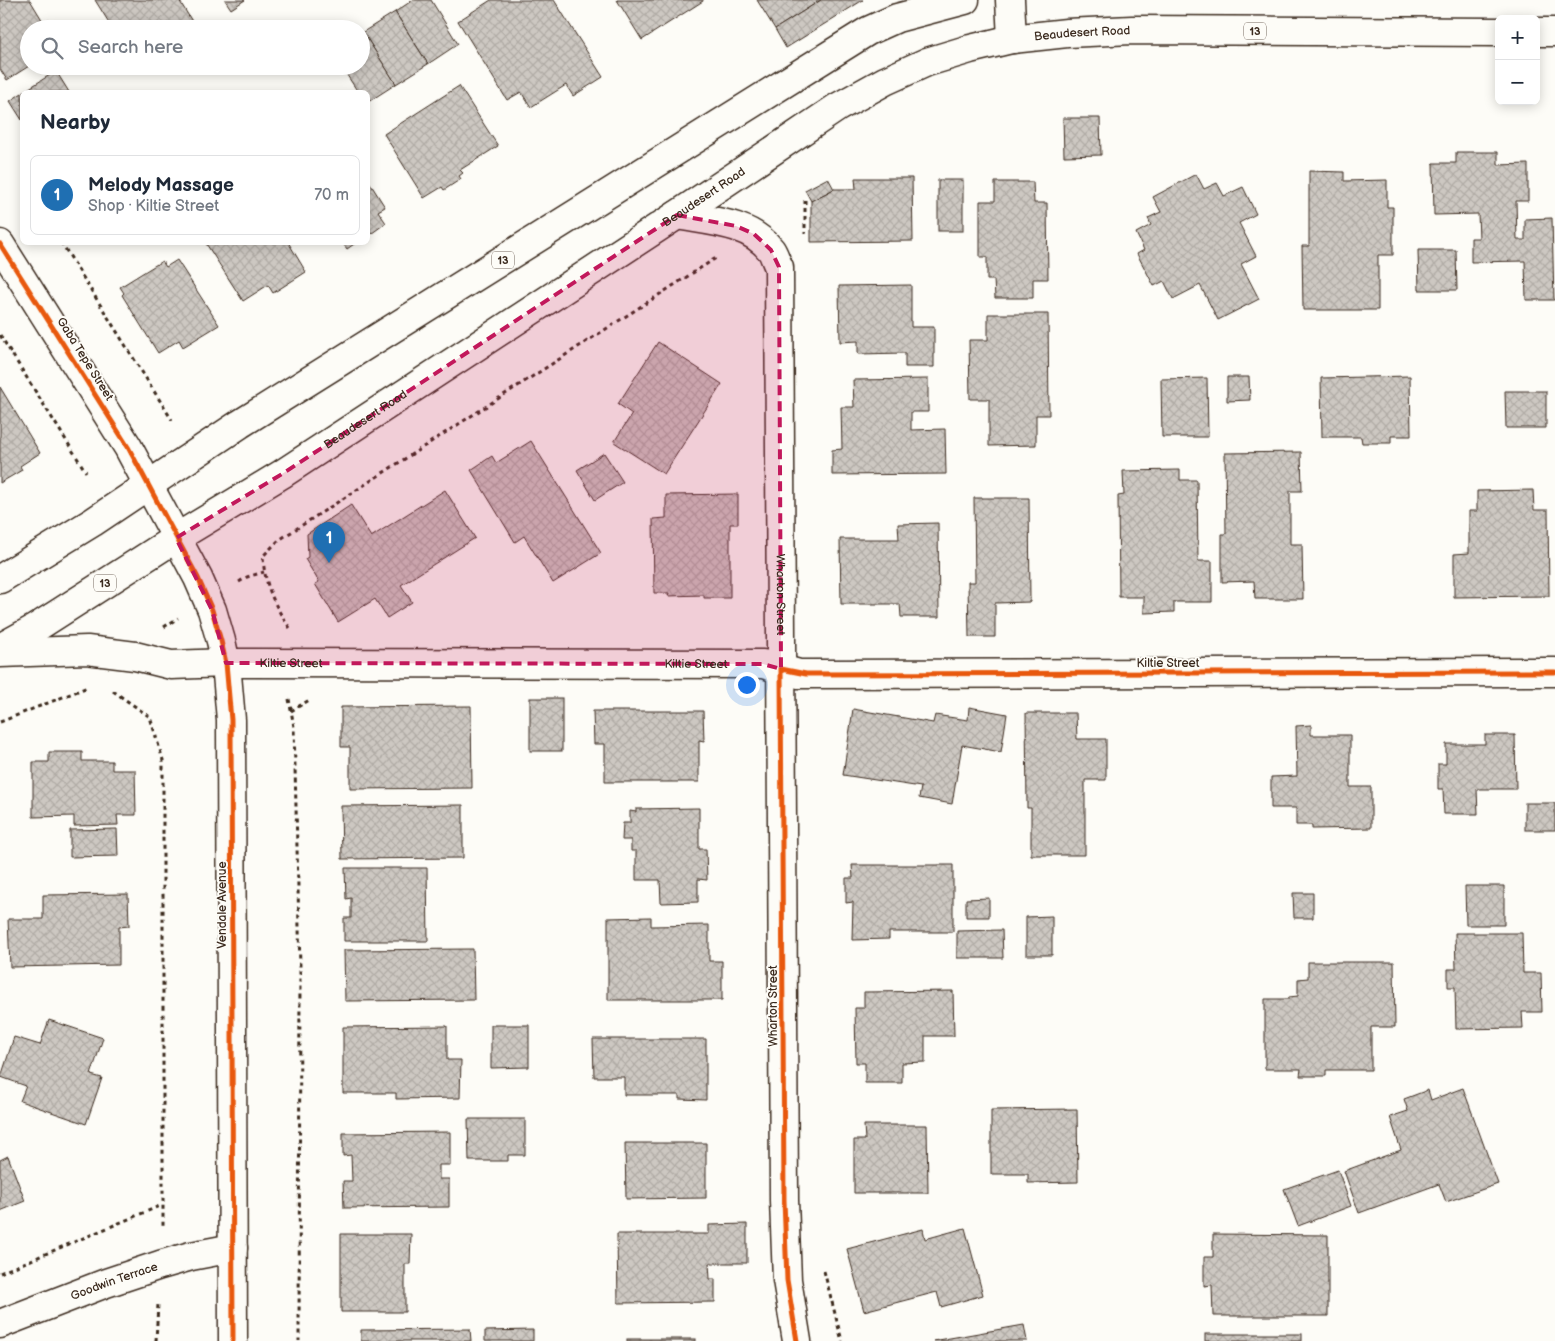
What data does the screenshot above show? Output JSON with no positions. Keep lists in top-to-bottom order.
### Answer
{
  "streets": {
    "main road": [
      "13",
      "Beaudesert Road",
      "Gaba Tepe Street",
      "Wharton Street",
      "Kiltie Street",
      "Vendale Avenue",
      "Goodwin Terrace"
    ]
  },
  "crossings": [
    ["13", "Gaba Tepe Street"],
    ["13", "Vendale Avenue"],
    ["Beaudesert Road", "Wharton Street"],
    ["Beaudesert Road", "Vendale Avenue"],
    ["Gaba Tepe Street", "Vendale Avenue"],
    ["Wharton Street", "Kiltie Street"],
    ["Kiltie Street", "Vendale Avenue"],
    ["Vendale Avenue", "Goodwin Terrace"]
  ],
  "page": {
    "map_buttons": ["+", "−"],
    "search": "Search here",
    "heading": "Nearby",
    "list": [
      {
        "mark": "1",
        "name": "Melody Massage",
        "note": "Shop · Kiltie Street",
        "value": "70 m"
      }
    ],
    "pins": "1"
  }
}
